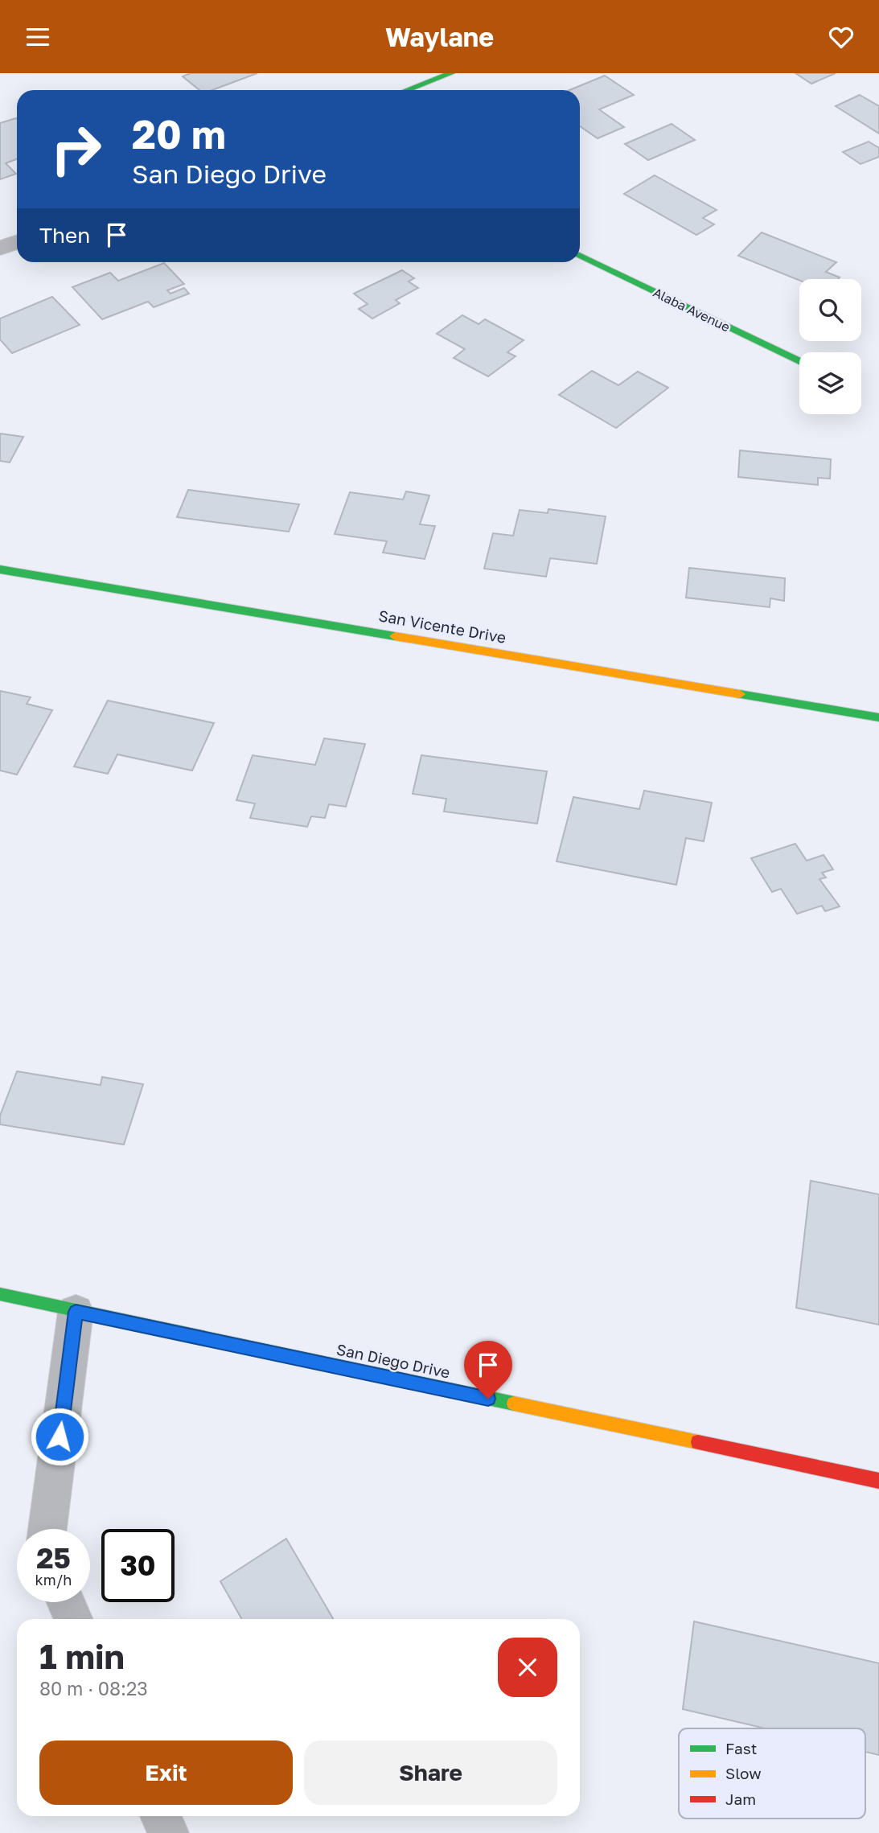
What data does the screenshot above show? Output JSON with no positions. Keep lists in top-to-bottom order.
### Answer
{
  "streets": {
    "street": ["Alaba Avenue", "San Vicente Drive", "San Diego Drive"]
  },
  "legend": ["Fast", "Slow", "Jam"],
  "page": {
    "header": "Waylane",
    "turn": ["20 m", "San Diego Drive"],
    "then": "Then",
    "speed": "25 km/h",
    "limit": "30",
    "heading": ["1 min", "80 m · 08:23"],
    "buttons": ["Exit", "Share"]
  }
}
